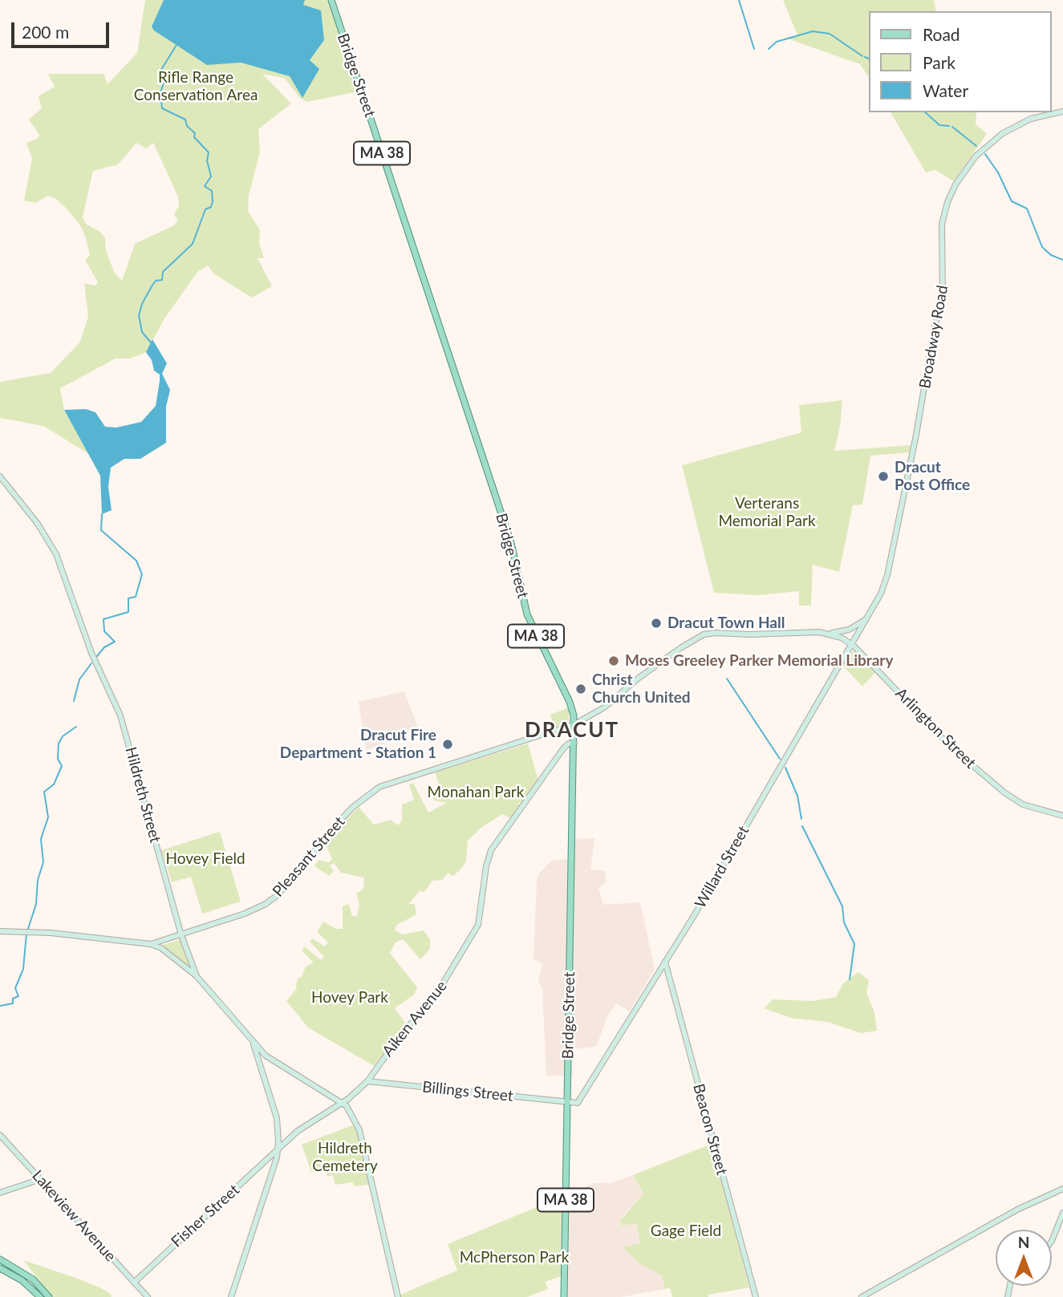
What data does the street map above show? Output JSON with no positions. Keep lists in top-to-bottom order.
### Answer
{
  "streets": {
    "main road": ["Bridge Street", "MA 38"],
    "street": [
      "Broadway Road",
      "Arlington Street",
      "Hildreth Street",
      "Pleasant Street",
      "Willard Street",
      "Aiken Avenue",
      "Billings Street",
      "Beacon Street",
      "Lakeview Avenue",
      "Fisher Street"
    ]
  },
  "crossings": [
    ["Bridge Street", "Arlington Street"],
    ["Bridge Street", "Pleasant Street"],
    ["Bridge Street", "Willard Street"],
    ["Bridge Street", "Aiken Avenue"],
    ["Bridge Street", "Billings Street"],
    ["Broadway Road", "Willard Street"],
    ["Arlington Street", "Pleasant Street"],
    ["Arlington Street", "Willard Street"],
    ["Hildreth Street", "Pleasant Street"],
    ["Hildreth Street", "Aiken Avenue"],
    ["Willard Street", "Billings Street"],
    ["Willard Street", "Beacon Street"],
    ["Aiken Avenue", "Billings Street"],
    ["Aiken Avenue", "Fisher Street"],
    ["Lakeview Avenue", "Fisher Street"]
  ],
  "districts": ["DRACUT"],
  "parks": [
    "Rifle Range Conservation Area",
    "Verterans Memorial Park",
    "Monahan Park",
    "Hovey Field",
    "Hovey Park",
    "Hildreth Cemetery",
    "Gage Field",
    "McPherson Park"
  ],
  "places": [
    "Dracut Post Office",
    "Dracut Town Hall",
    "Moses Greeley Parker Memorial Library",
    "Christ Church United",
    "Dracut Fire Department - Station 1"
  ],
  "legend": ["Road", "Park", "Water"],
  "scale_bar": "200 m",
  "north": "top"
}
